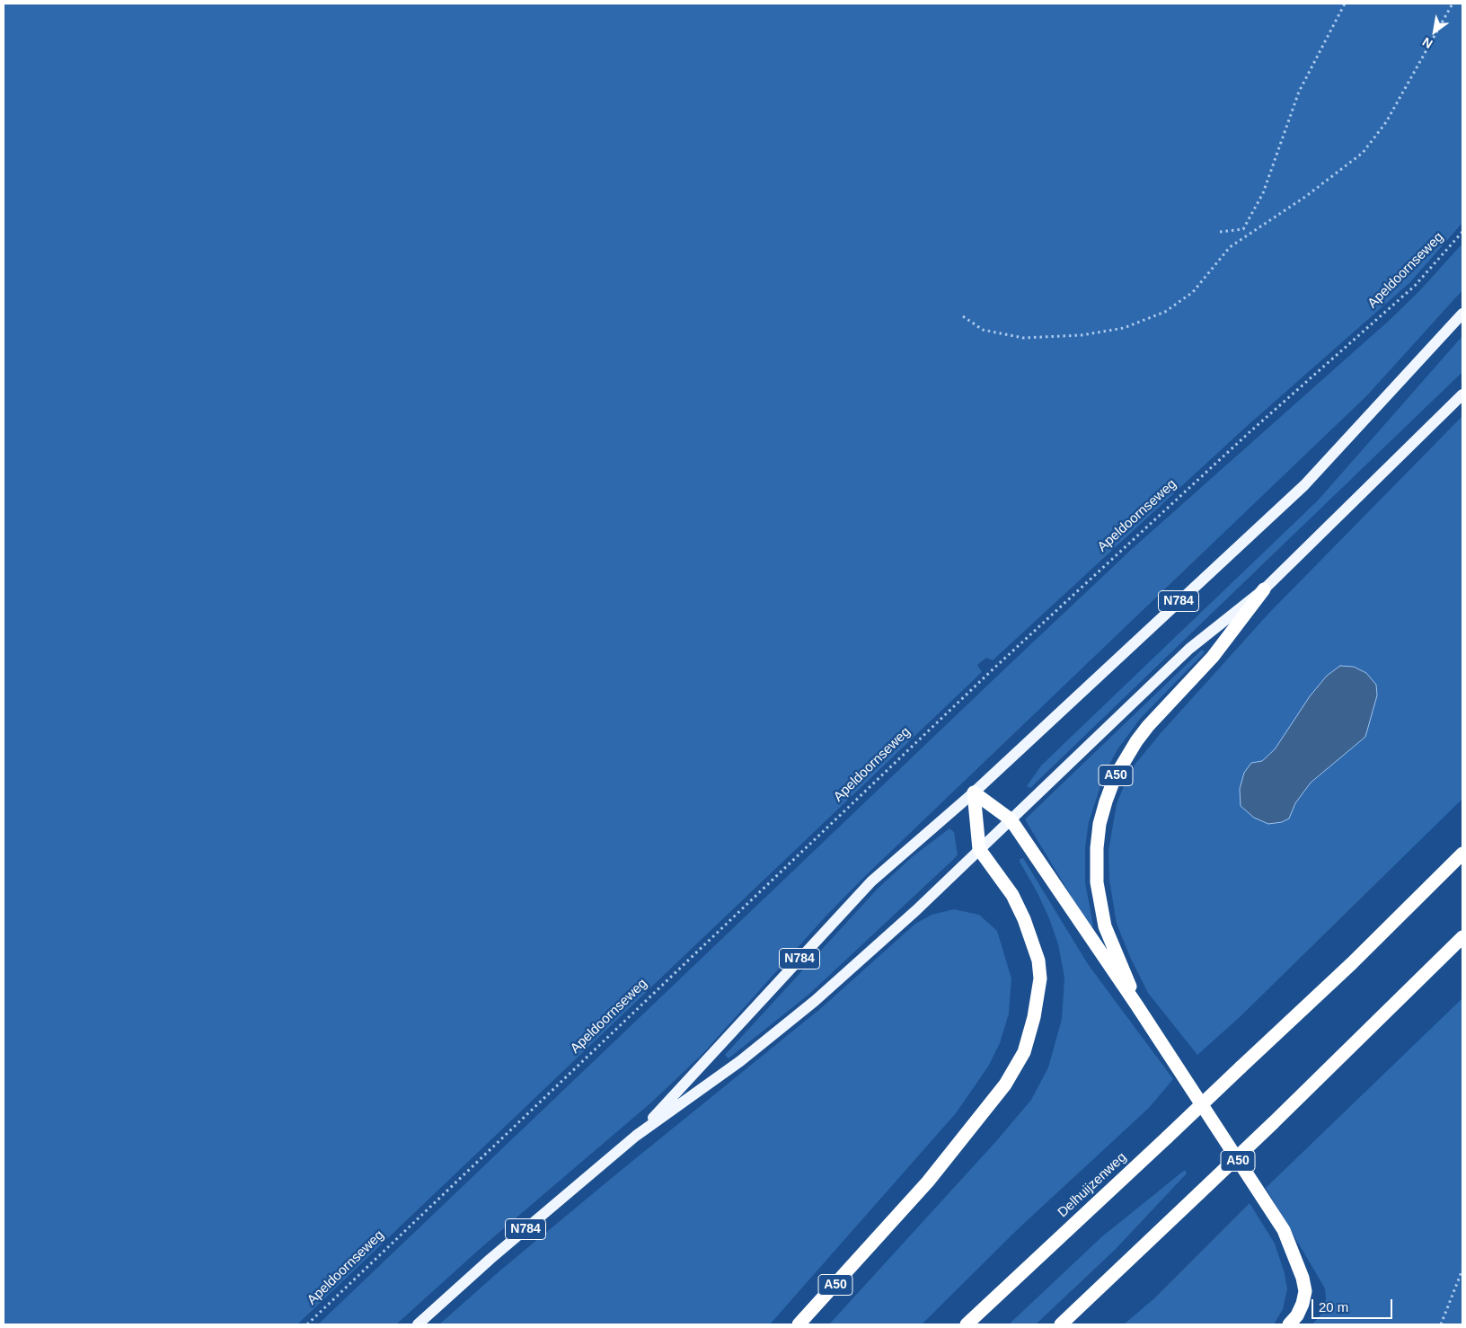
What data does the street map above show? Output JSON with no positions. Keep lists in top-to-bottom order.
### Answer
{
  "streets": {
    "highway": ["A50", "Delhuijzenweg"],
    "main road": ["N784"],
    "path": ["Apeldoornseweg"]
  },
  "crossings": [
    ["N784", "A50"]
  ],
  "scale_bar": "20 m",
  "north": "bottom left"
}
